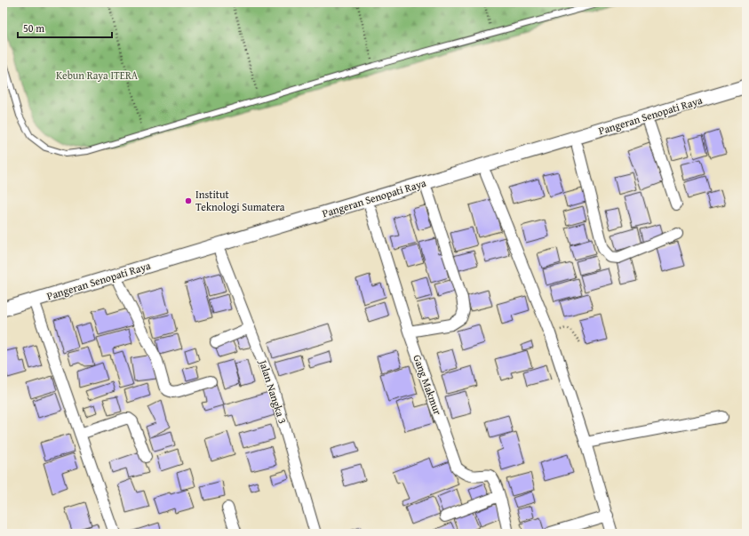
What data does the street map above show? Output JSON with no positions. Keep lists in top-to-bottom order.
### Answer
{
  "streets": {
    "street": ["Pangeran Senopati Raya", "Gang Makmur", "Jalan Nangka 3"]
  },
  "crossings": [
    ["Pangeran Senopati Raya", "Gang Makmur"],
    ["Pangeran Senopati Raya", "Jalan Nangka 3"]
  ],
  "parks": ["Kebun Raya ITERA"],
  "places": ["Institut Teknologi Sumatera"],
  "scale_bar": "50 m"
}
